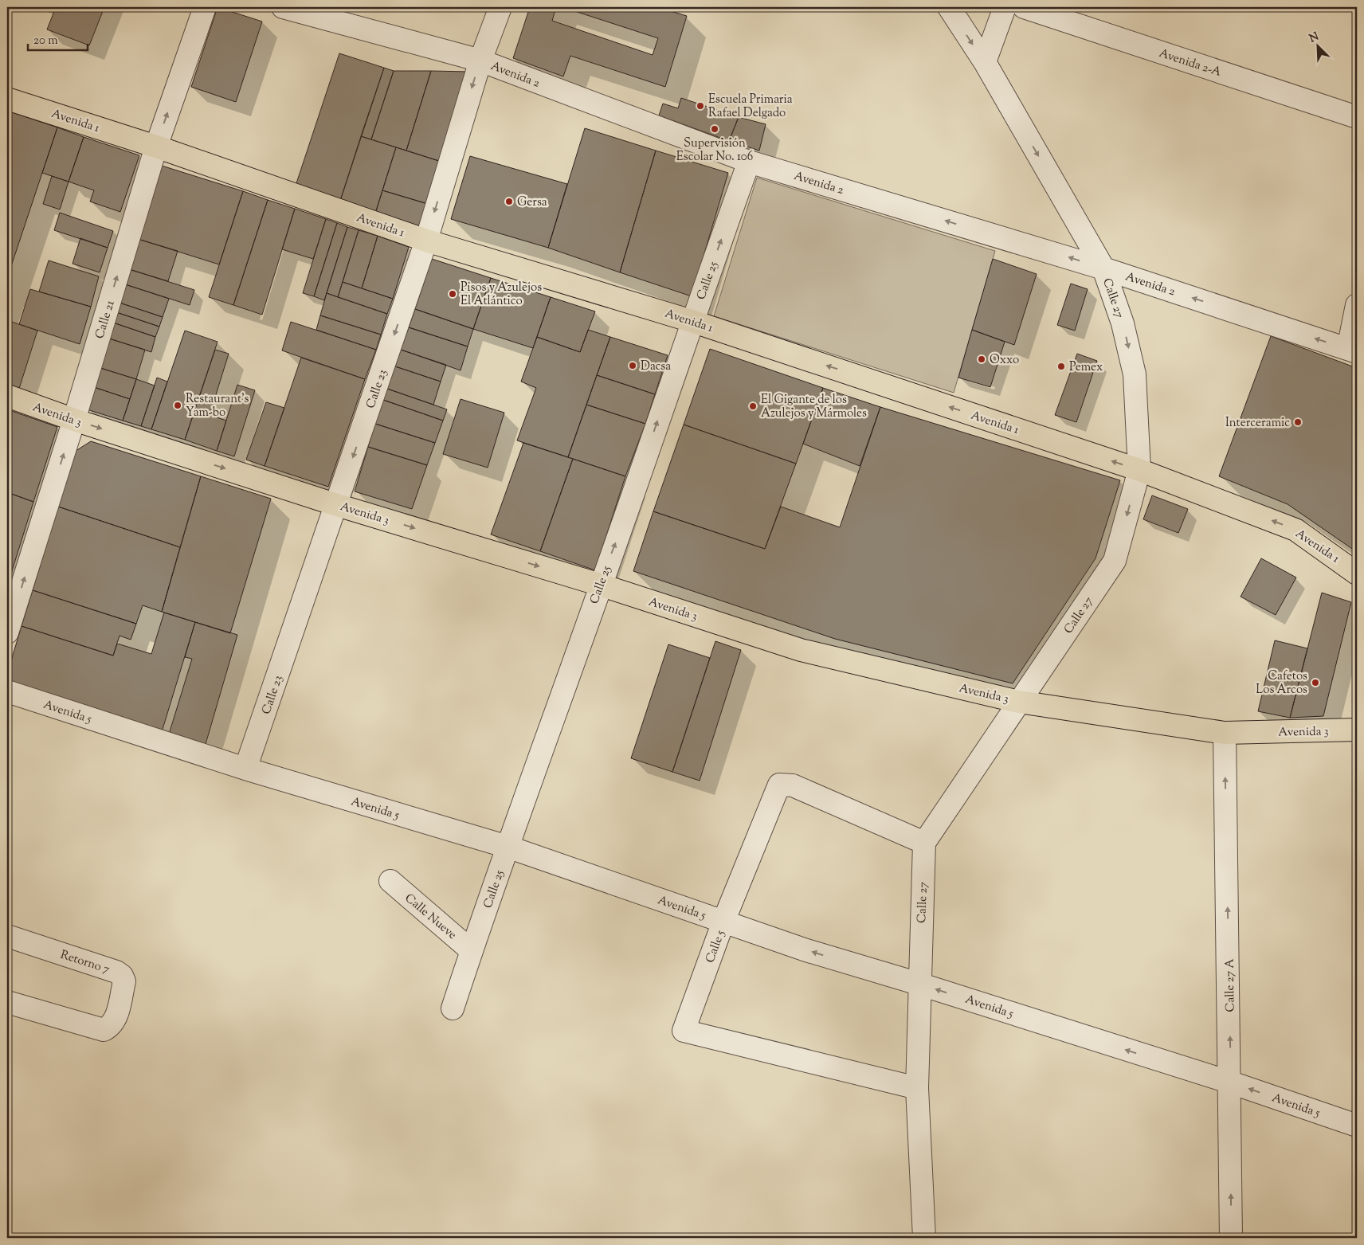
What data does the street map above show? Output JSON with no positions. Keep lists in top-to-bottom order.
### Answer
{
  "streets": {
    "main road": ["Avenida 1", "Avenida 3"],
    "street": [
      "Avenida 2-A",
      "Avenida 2",
      "Calle 25",
      "Calle 27",
      "Calle 21",
      "Calle 23",
      "Avenida 5",
      "Calle Nueve",
      "Calle 5",
      "Retorno 7",
      "Calle 27 A"
    ]
  },
  "crossings": [
    ["Avenida 2", "Calle 25"],
    ["Avenida 2", "Calle 27"],
    ["Avenida 2", "Calle 23"],
    ["Avenida 1", "Calle 25"],
    ["Avenida 1", "Calle 27"],
    ["Avenida 1", "Calle 21"],
    ["Avenida 1", "Calle 23"],
    ["Calle 25", "Avenida 3"],
    ["Calle 25", "Avenida 5"],
    ["Calle 25", "Calle Nueve"],
    ["Calle 27", "Avenida 3"],
    ["Calle 27", "Avenida 5"],
    ["Calle 27", "Calle 5"],
    ["Calle 21", "Avenida 3"],
    ["Calle 23", "Avenida 3"],
    ["Calle 23", "Avenida 5"],
    ["Avenida 3", "Calle 27 A"],
    ["Avenida 5", "Calle 5"],
    ["Avenida 5", "Calle 27 A"]
  ],
  "one_way": [
    "Avenida 2",
    "Avenida 1",
    "Calle 25",
    "Calle 27",
    "Calle 21",
    "Calle 23",
    "Avenida 3",
    "Avenida 5",
    "Calle 27 A"
  ],
  "places": [
    "Escuela Primaria Rafael Delgado",
    "Supervisión Escolar No. 106",
    "Gersa",
    "Pisos y Azulejos El Atlántico",
    "Oxxo",
    "Dacsa",
    "Pemex",
    "Restaurant's Yam-bo",
    "El Gigante de los Azulejos y Mármoles",
    "Interceramic",
    "Cafetos Los Arcos"
  ],
  "scale_bar": "20 m",
  "north": "top left"
}
